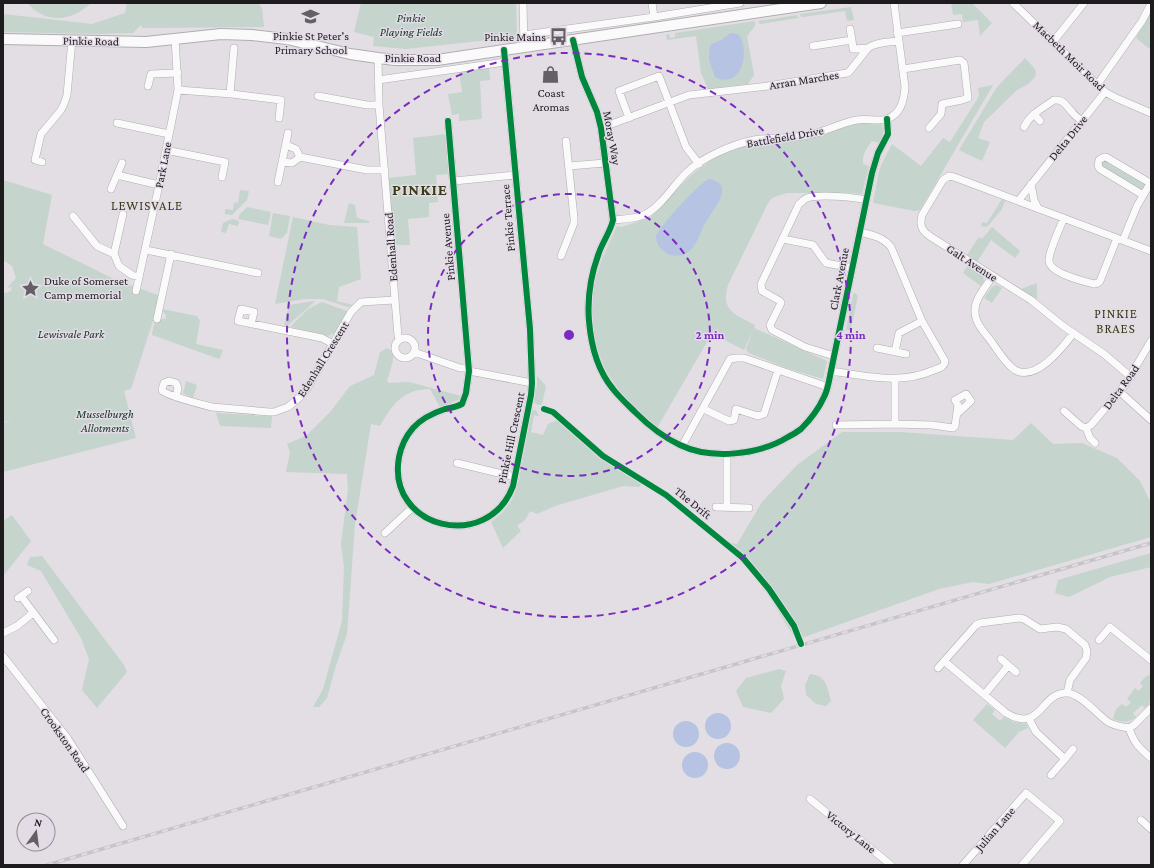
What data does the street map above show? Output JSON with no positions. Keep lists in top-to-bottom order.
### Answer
{
  "streets": {
    "main road": ["Pinkie Road"],
    "street": [
      "Macbeth Moir Road",
      "Arran Marches",
      "Battlefield Drive",
      "Moray Way",
      "Delta Drive",
      "Park Lane",
      "Pinkie Terrace",
      "Edenhall Road",
      "Pinkie Avenue",
      "Galt Avenue",
      "Clark Avenue",
      "Edenhall Crescent",
      "Delta Road",
      "Pinkie Hill Crescent",
      "Crookston Road",
      "Julian Lane",
      "Victory Lane"
    ],
    "cycle path": ["The Drift"]
  },
  "crossings": [
    ["Pinkie Road", "Moray Way"],
    ["Pinkie Road", "Park Lane"],
    ["Pinkie Road", "Pinkie Terrace"],
    ["Pinkie Road", "Edenhall Road"],
    ["Macbeth Moir Road", "Delta Drive"],
    ["Arran Marches", "Moray Way"],
    ["Battlefield Drive", "Moray Way"],
    ["Battlefield Drive", "Clark Avenue"],
    ["Moray Way", "Clark Avenue"],
    ["Delta Drive", "Galt Avenue"],
    ["Pinkie Terrace", "Pinkie Hill Crescent"],
    ["Edenhall Road", "Edenhall Crescent"],
    ["Pinkie Avenue", "Pinkie Hill Crescent"],
    ["Galt Avenue", "Delta Road"]
  ],
  "districts": ["PINKIE", "LEWISVALE", "PINKIE BRAES"],
  "parks": ["Pinkie Playing Fields", "Lewisvale Park", "Musselburgh Allotments"],
  "places": {
    "school or university": ["Pinkie St Peter's Primary School"],
    "bus stop": ["Pinkie Mains"],
    "shop": ["Coast Aromas"],
    "place": ["Duke of Somerset Camp memorial"]
  },
  "north": "top",
  "rings": ["2 min", "4 min"]
}
